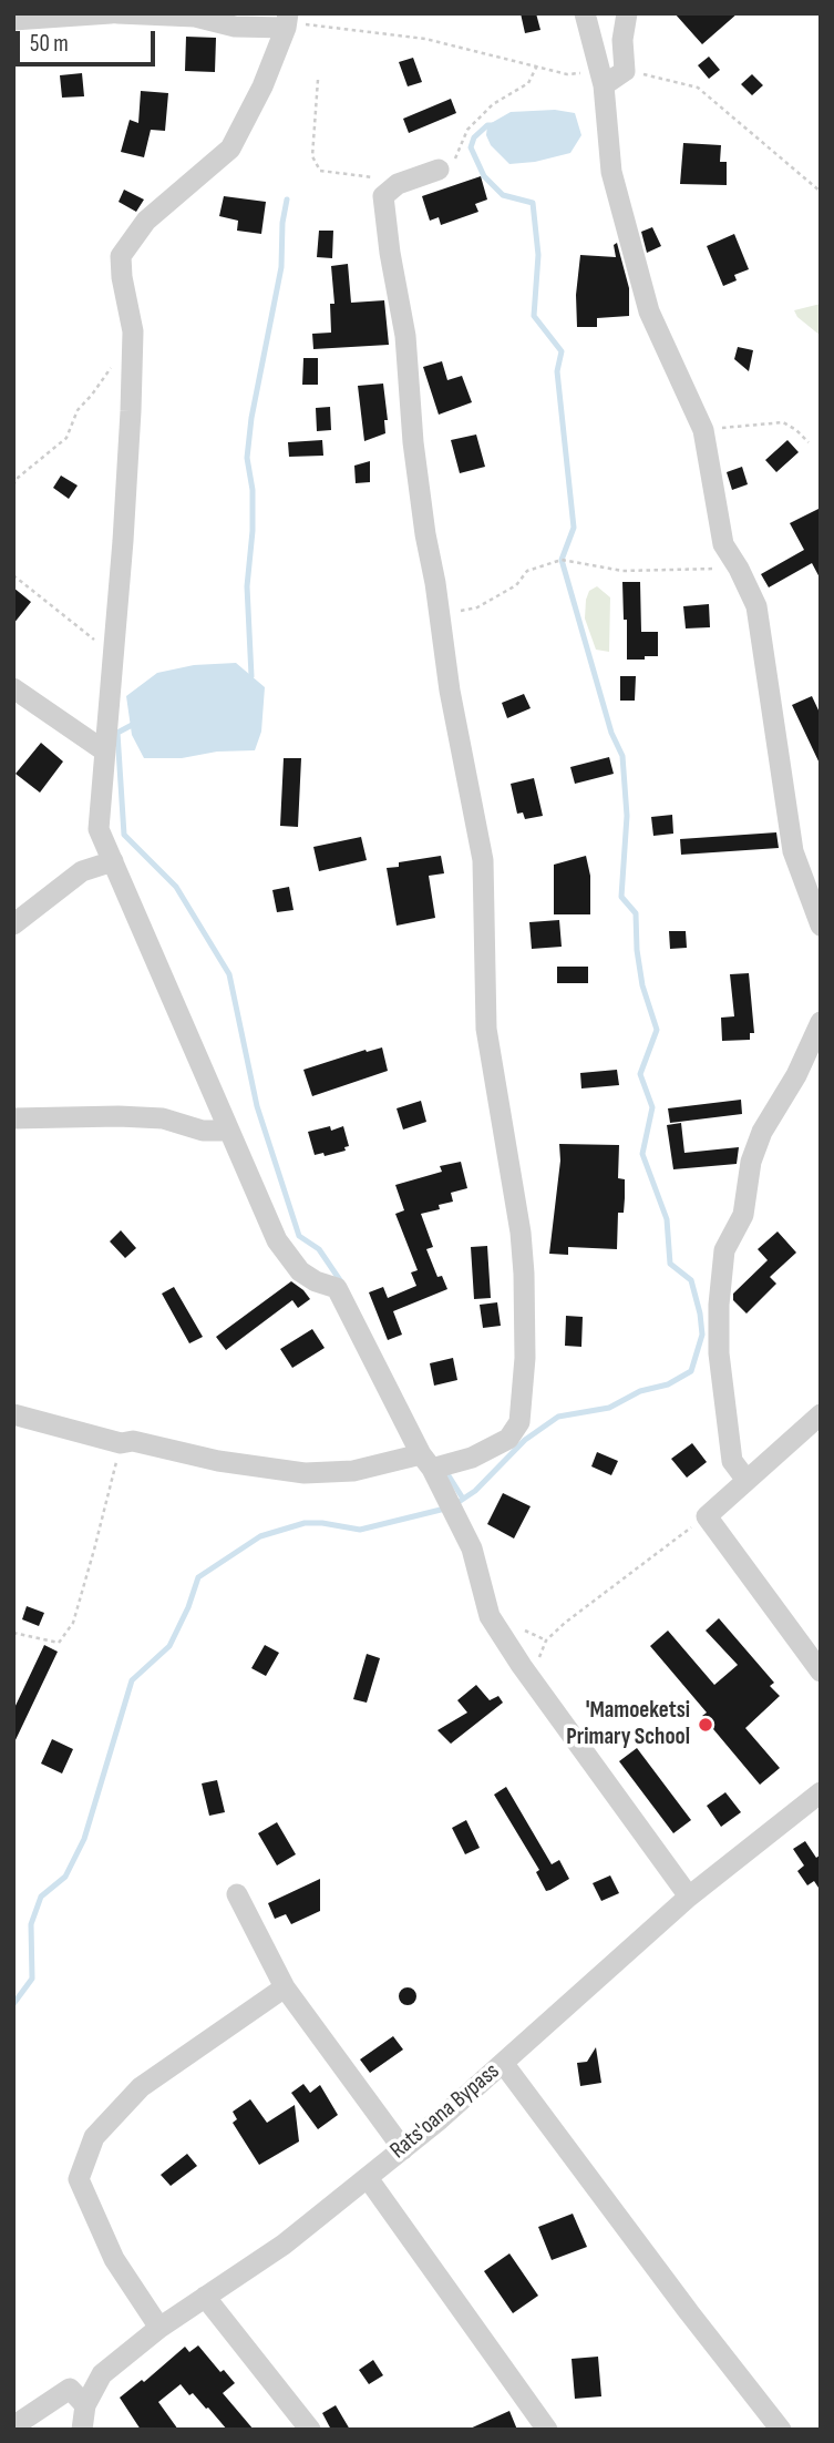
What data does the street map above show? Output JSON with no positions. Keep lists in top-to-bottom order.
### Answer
{
  "streets": {
    "street": ["Rats'oana Bypass"]
  },
  "places": ["'Mamoeketsi Primary School"],
  "scale_bar": "50 m"
}
